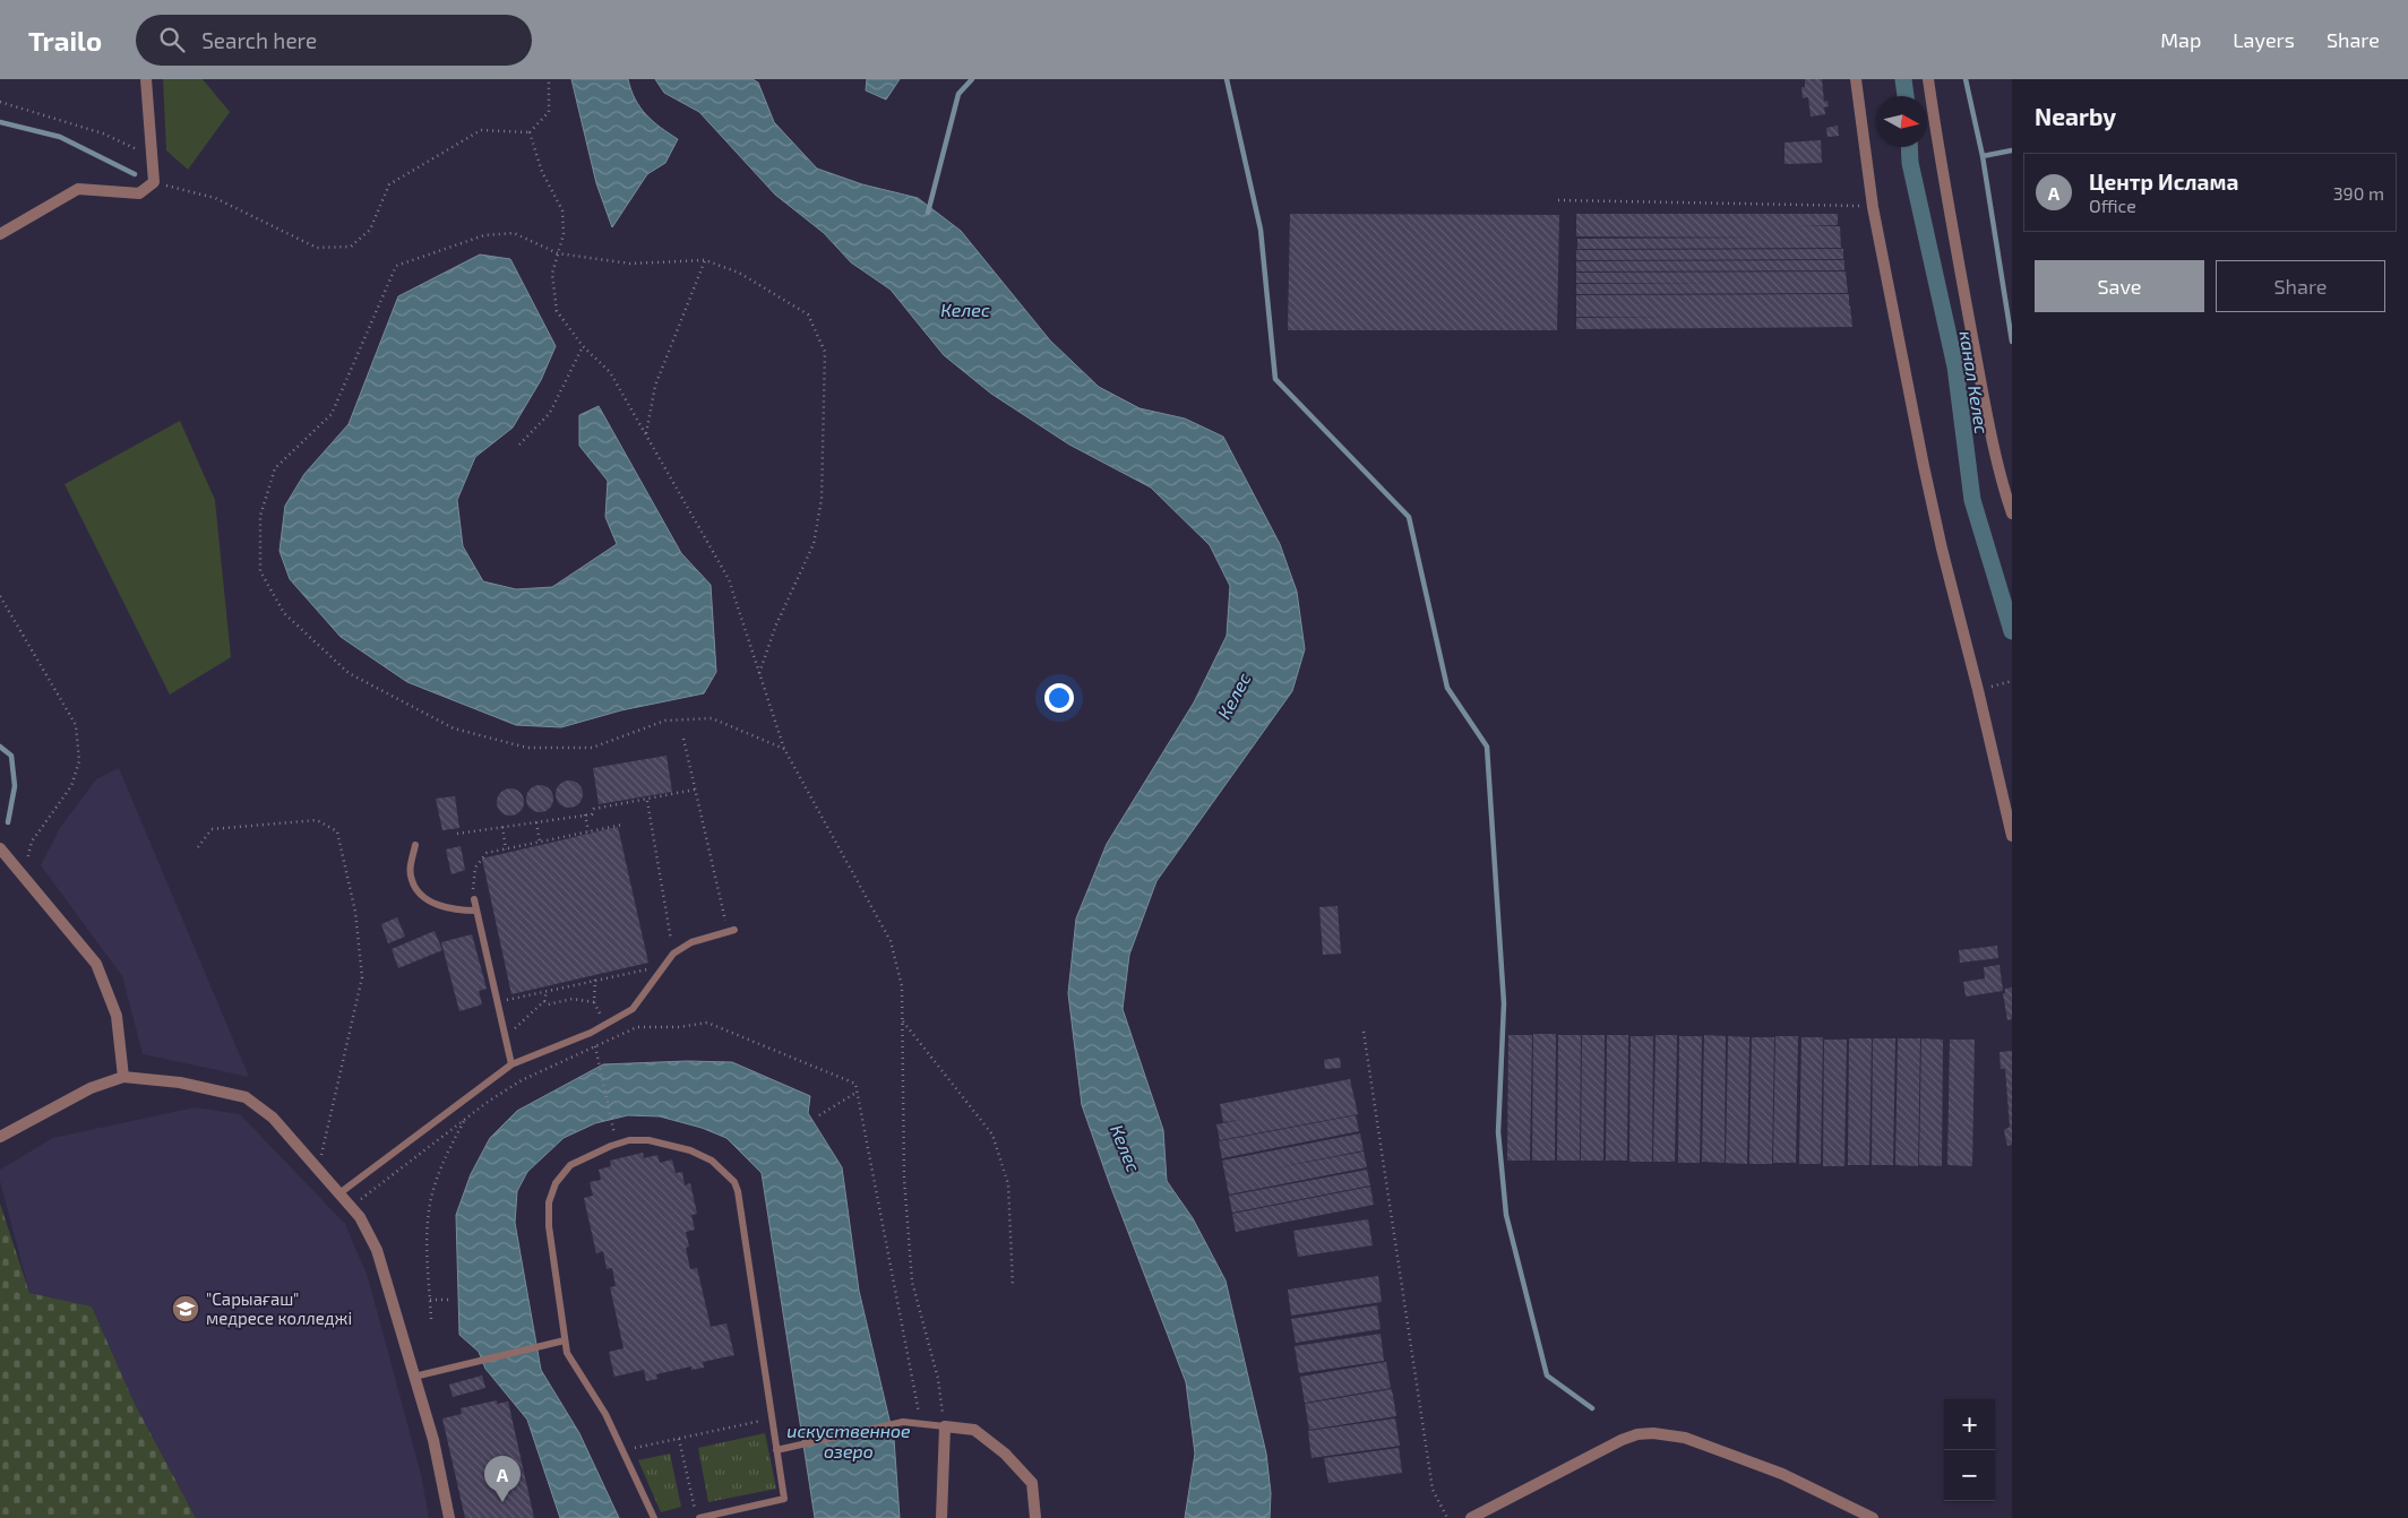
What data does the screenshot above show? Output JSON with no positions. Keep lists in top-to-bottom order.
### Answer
{
  "water": ["Келес", "канал Келес", "искуственное озеро"],
  "places": {
    "school or university": ["\"Сарыағаш\" медресе колледжі"]
  },
  "north": "right",
  "page": {
    "header": "Trailo",
    "search": "Search here",
    "nav": ["Map", "Layers", "Share"],
    "heading": "Nearby",
    "list": [
      {
        "mark": "A",
        "name": "Центр Ислама",
        "note": "Office",
        "value": "390 m"
      }
    ],
    "buttons": ["Save", "Share"],
    "map_buttons": ["+", "−"],
    "pins": "A"
  }
}
